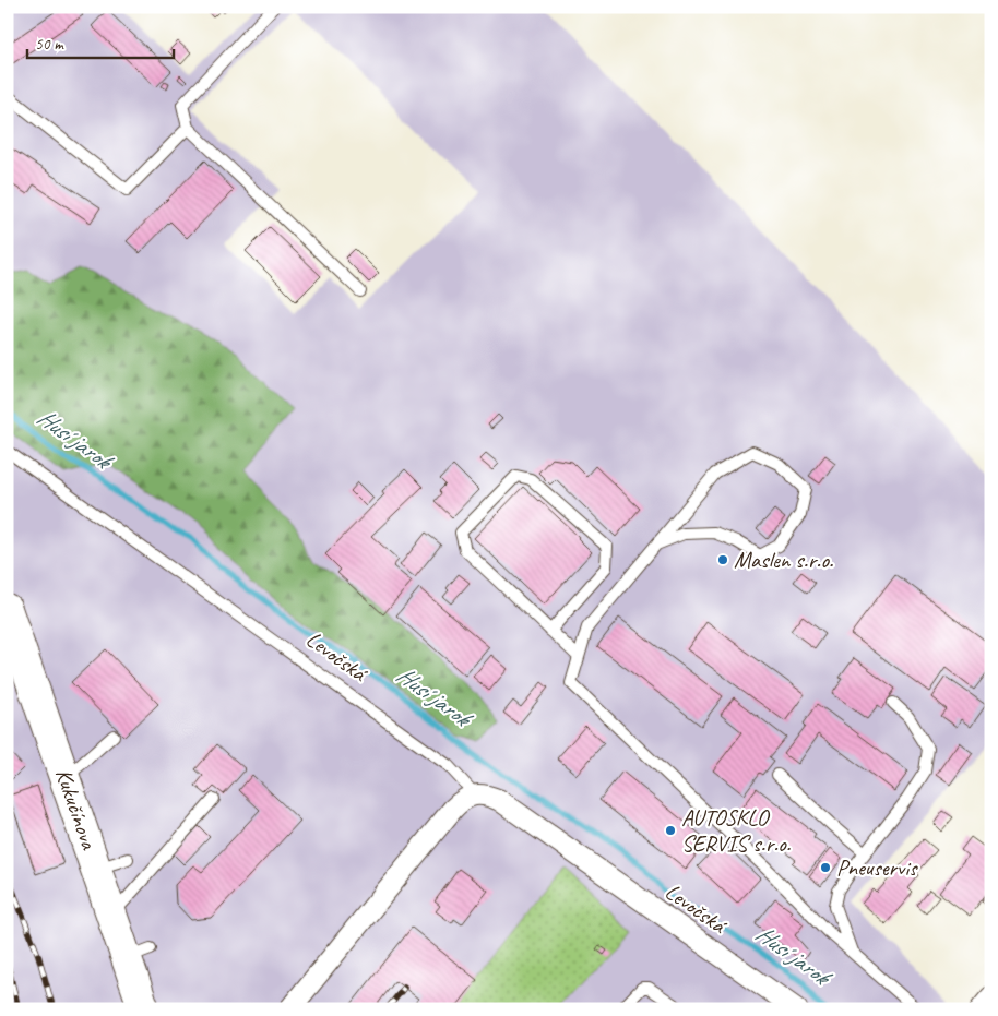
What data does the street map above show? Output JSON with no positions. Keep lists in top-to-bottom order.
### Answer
{
  "streets": {
    "street": ["Levočská", "Kukučínova"]
  },
  "water": ["Husí jarok"],
  "places": ["Maslen s.r.o.", "AUTOSKLO SERVIS s.r.o.", "Pneuservis"],
  "scale_bar": "50 m"
}
